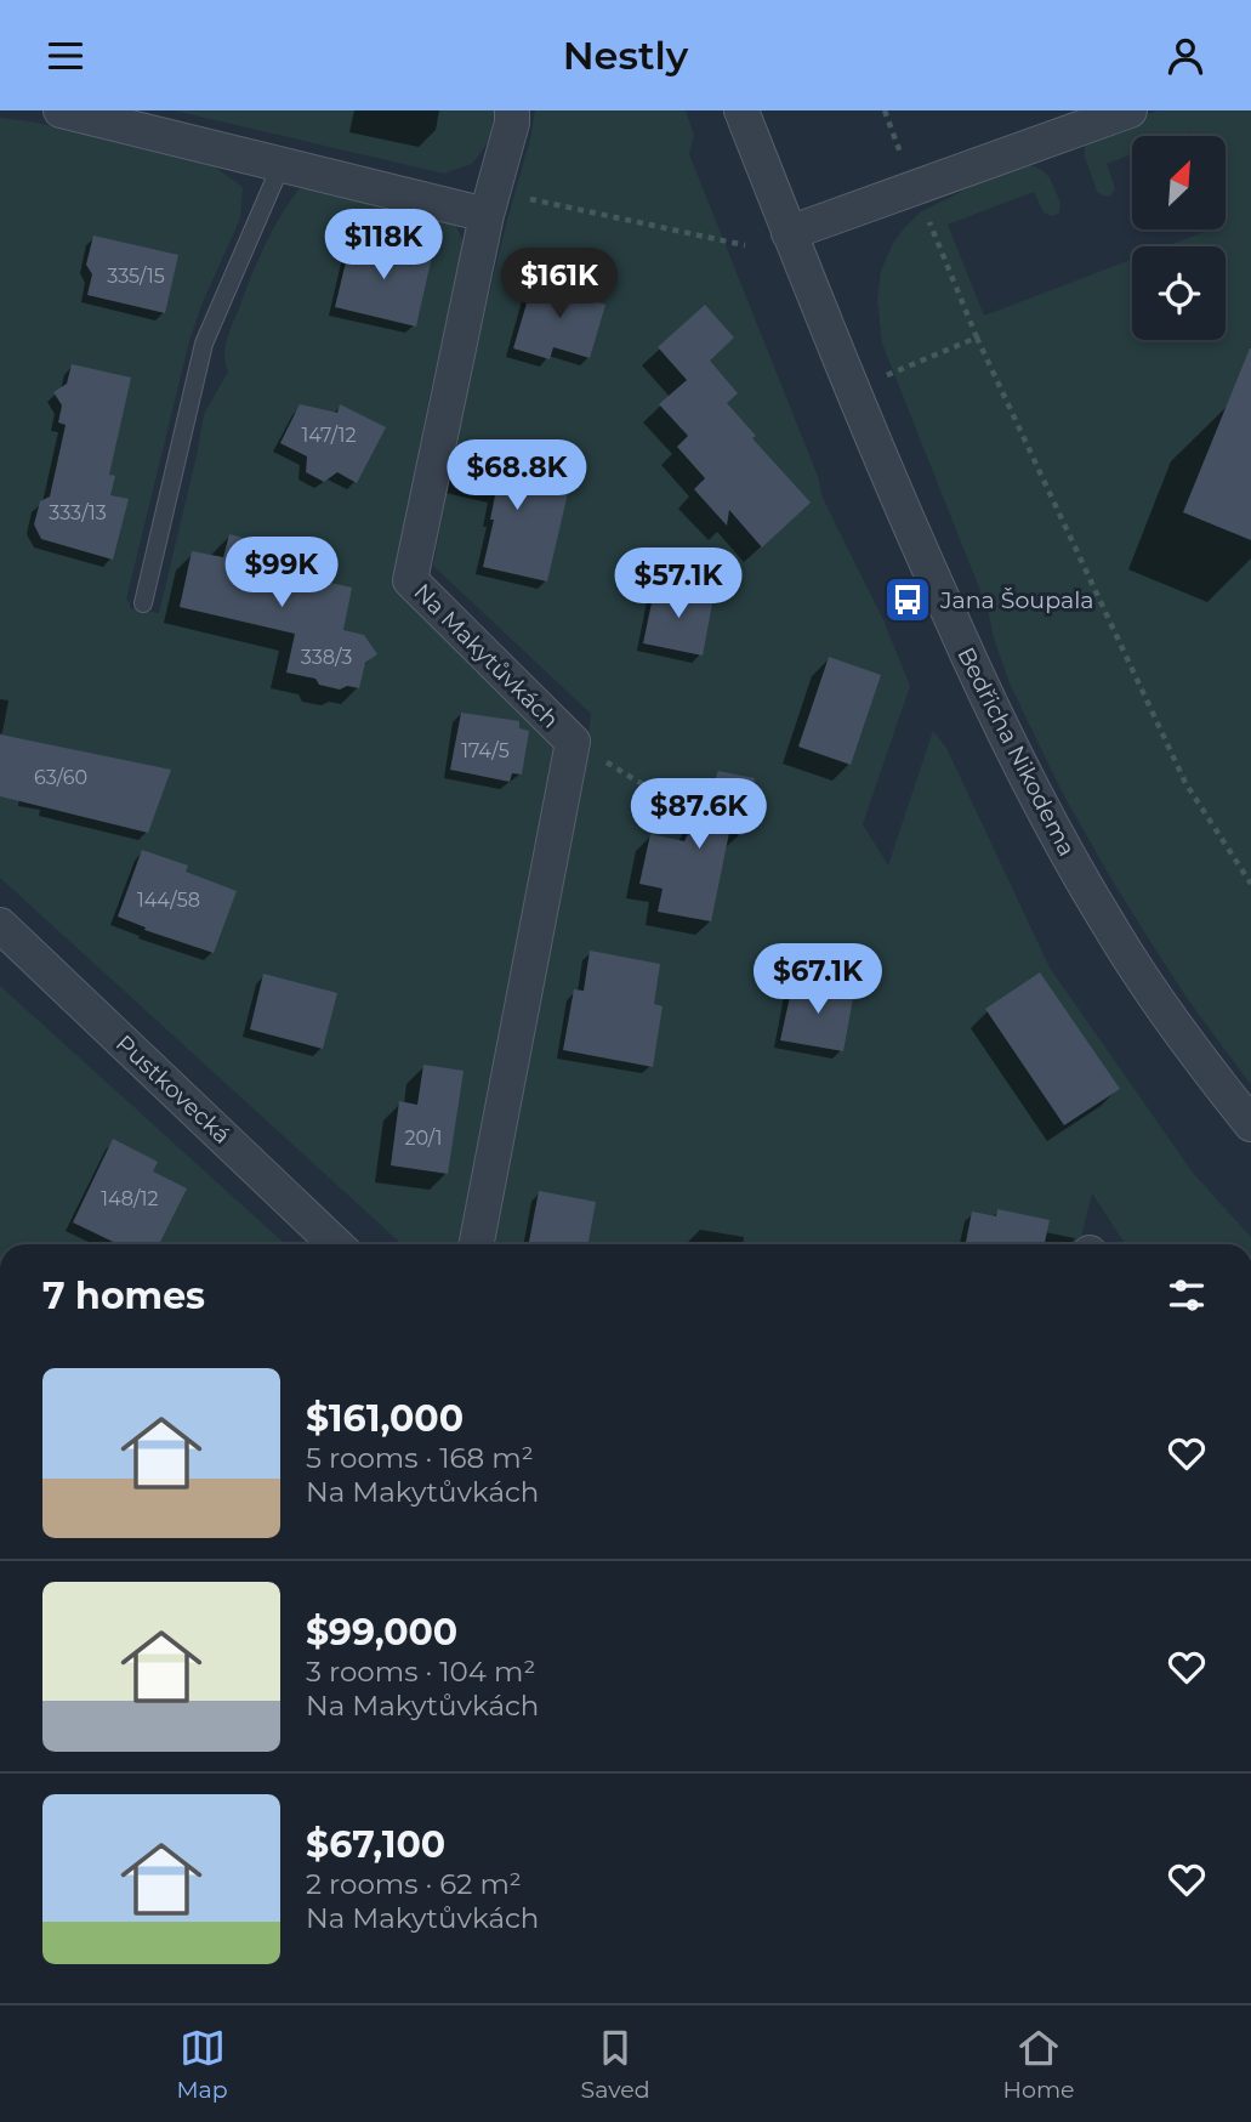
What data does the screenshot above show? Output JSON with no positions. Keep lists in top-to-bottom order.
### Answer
{
  "streets": {
    "street": ["Na Makytůvkách", "Bedřicha Nikodema", "Pustkovecká"]
  },
  "places": {
    "bus stop": ["Jana Šoupala"]
  },
  "house_numbers": [
    "335/15",
    "147/12",
    "333/13",
    "338/3",
    "174/5",
    "63/60",
    "144/58",
    "20/1",
    "148/12"
  ],
  "north": "top right",
  "page": {
    "header": "Nestly",
    "price": [
      "$118K",
      "$161K",
      "$68.8K",
      "$99K",
      "$57.1K",
      "$87.6K",
      "$67.1K"
    ],
    "heading": "7 homes",
    "list": [
      {
        "name": "$161,000",
        "note": "5 rooms · 168 m² · Na Makytůvkách"
      },
      {
        "name": "$99,000",
        "note": "3 rooms · 104 m² · Na Makytůvkách"
      },
      {
        "name": "$67,100",
        "note": "2 rooms · 62 m² · Na Makytůvkách"
      }
    ],
    "tabs": ["Map", "Saved", "Home"]
  }
}
